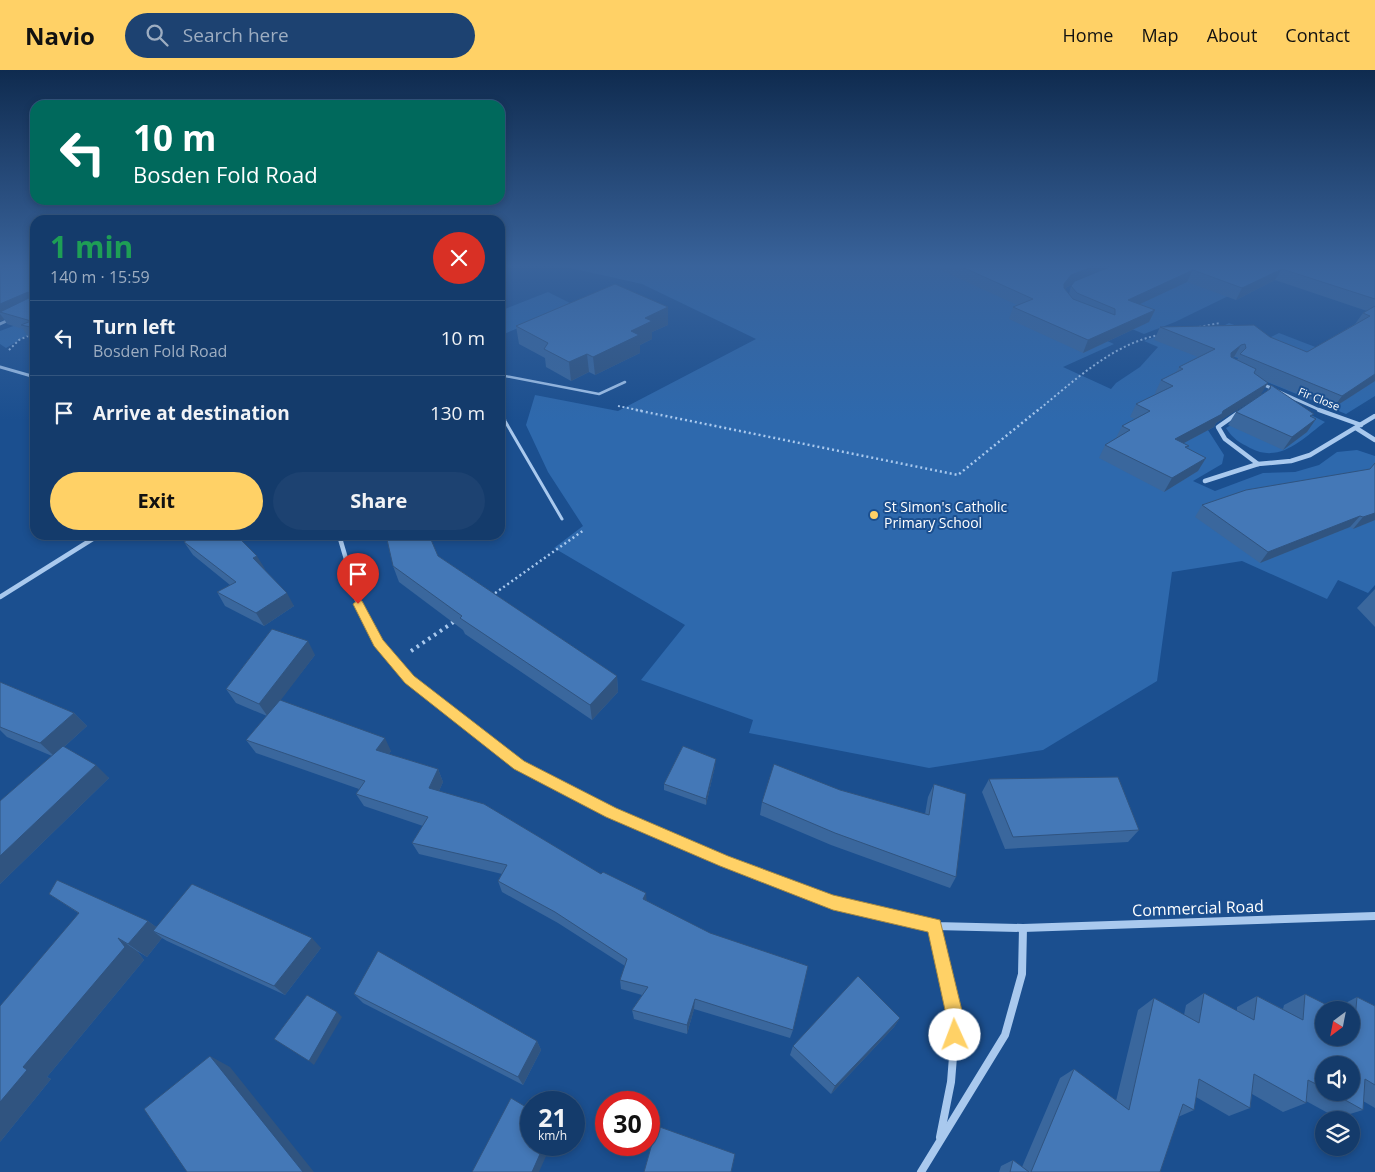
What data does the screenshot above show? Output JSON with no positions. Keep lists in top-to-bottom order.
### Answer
{
  "streets": {
    "street": ["Fir Close", "Commercial Road"]
  },
  "places": ["St Simon's Catholic Primary School"],
  "north": "bottom left",
  "page": {
    "header": "Navio",
    "search": "Search here",
    "nav": [
      "Home",
      "Map",
      "About",
      "Contact"
    ],
    "turn": ["10 m", "Bosden Fold Road"],
    "heading": ["1 min", "140 m · 15:59"],
    "list": [
      {
        "name": "Turn left",
        "note": "Bosden Fold Road",
        "value": "10 m"
      },
      {
        "name": "Arrive at destination",
        "value": "130 m"
      }
    ],
    "buttons": ["Exit", "Share"],
    "speed": "21 km/h",
    "limit": "30"
  }
}
